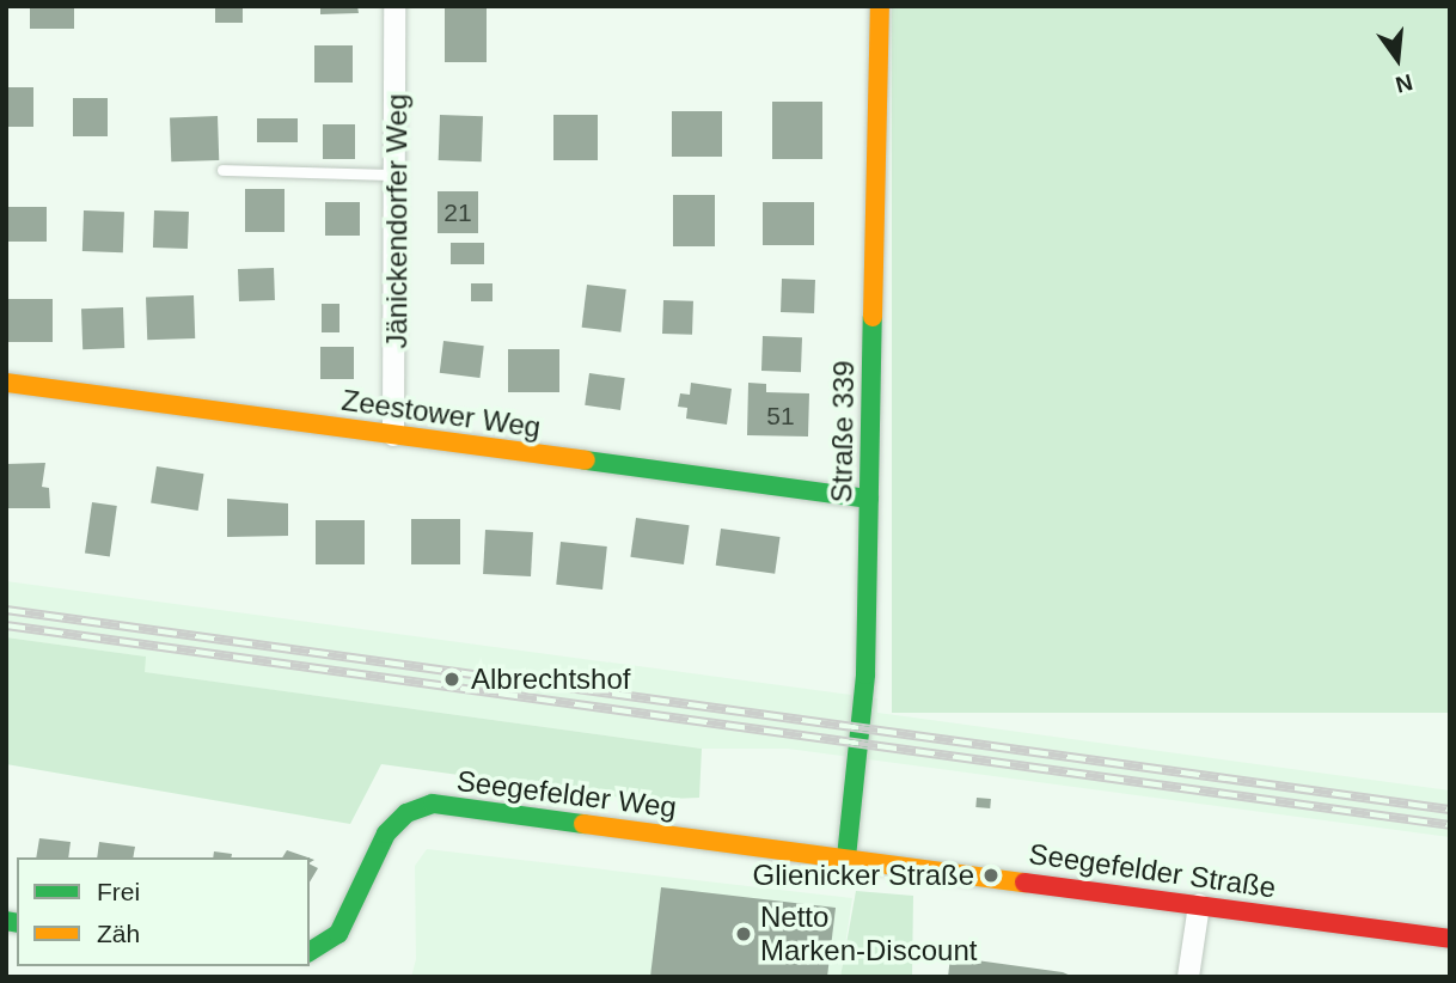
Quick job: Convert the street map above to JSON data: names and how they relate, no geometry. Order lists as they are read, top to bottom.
{
  "streets": {
    "street": [
      "Jänickendorfer Weg",
      "Zeestower Weg",
      "Straße 339",
      "Seegefelder Weg",
      "Seegefelder Straße"
    ]
  },
  "crossings": [
    ["Jänickendorfer Weg", "Zeestower Weg"],
    ["Zeestower Weg", "Straße 339"],
    ["Straße 339", "Seegefelder Weg"],
    ["Straße 339", "Seegefelder Straße"],
    ["Seegefelder Weg", "Seegefelder Straße"]
  ],
  "places": ["Albrechtshof", "Glienicker Straße", "Netto Marken-Discount"],
  "house_numbers": ["21", "51"],
  "legend": ["Frei", "Zäh"],
  "north": "bottom"
}
